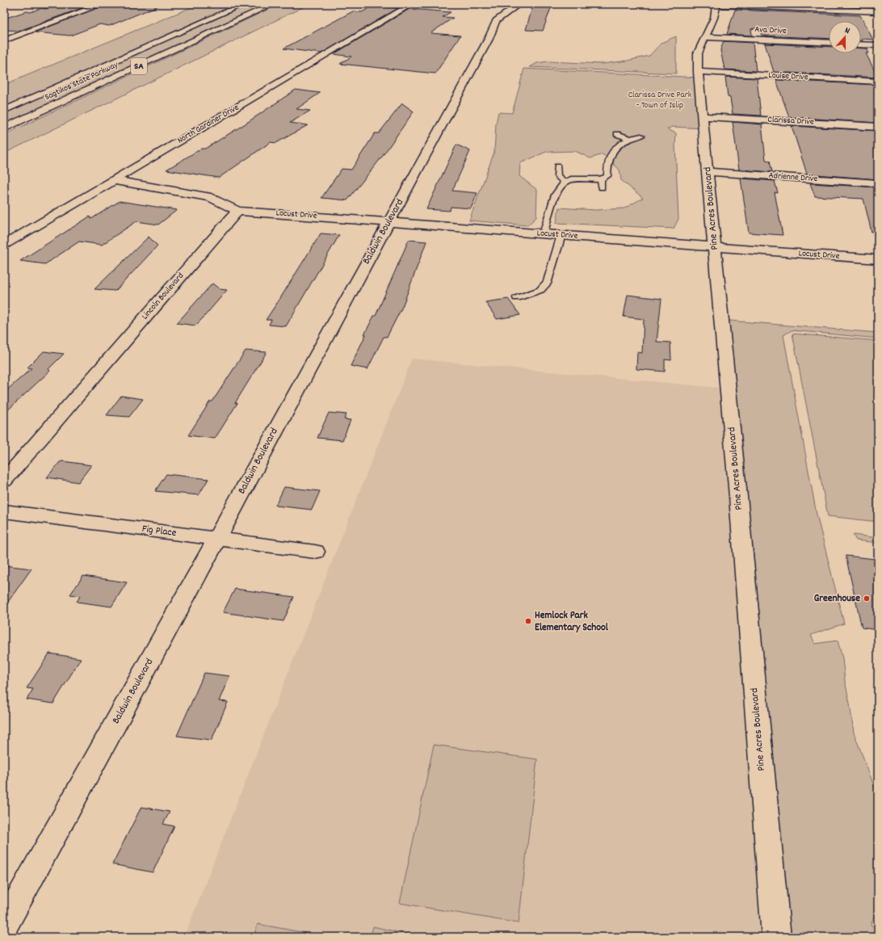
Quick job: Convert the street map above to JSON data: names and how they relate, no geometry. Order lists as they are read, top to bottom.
{
  "streets": {
    "main road": [
      "Ava Drive",
      "SA",
      "Louise Drive",
      "Sagtikos State Parkway",
      "Clarissa Drive",
      "North Gardiner Drive",
      "Adrienne Drive",
      "Pine Acres Boulevard",
      "Locust Drive",
      "Baldwin Boulevard",
      "Lincoln Boulevard",
      "Fig Place"
    ]
  },
  "crossings": [
    ["Ava Drive", "Pine Acres Boulevard"],
    ["Louise Drive", "Pine Acres Boulevard"],
    ["Clarissa Drive", "Pine Acres Boulevard"],
    ["Adrienne Drive", "Pine Acres Boulevard"],
    ["Pine Acres Boulevard", "Locust Drive"],
    ["Locust Drive", "Baldwin Boulevard"],
    ["Locust Drive", "Lincoln Boulevard"],
    ["Baldwin Boulevard", "Fig Place"]
  ],
  "parks": ["Clarissa Drive Park - Town of Islip"],
  "places": ["Greenhouse", "Hemlock Park Elementary School"],
  "north": "top"
}
